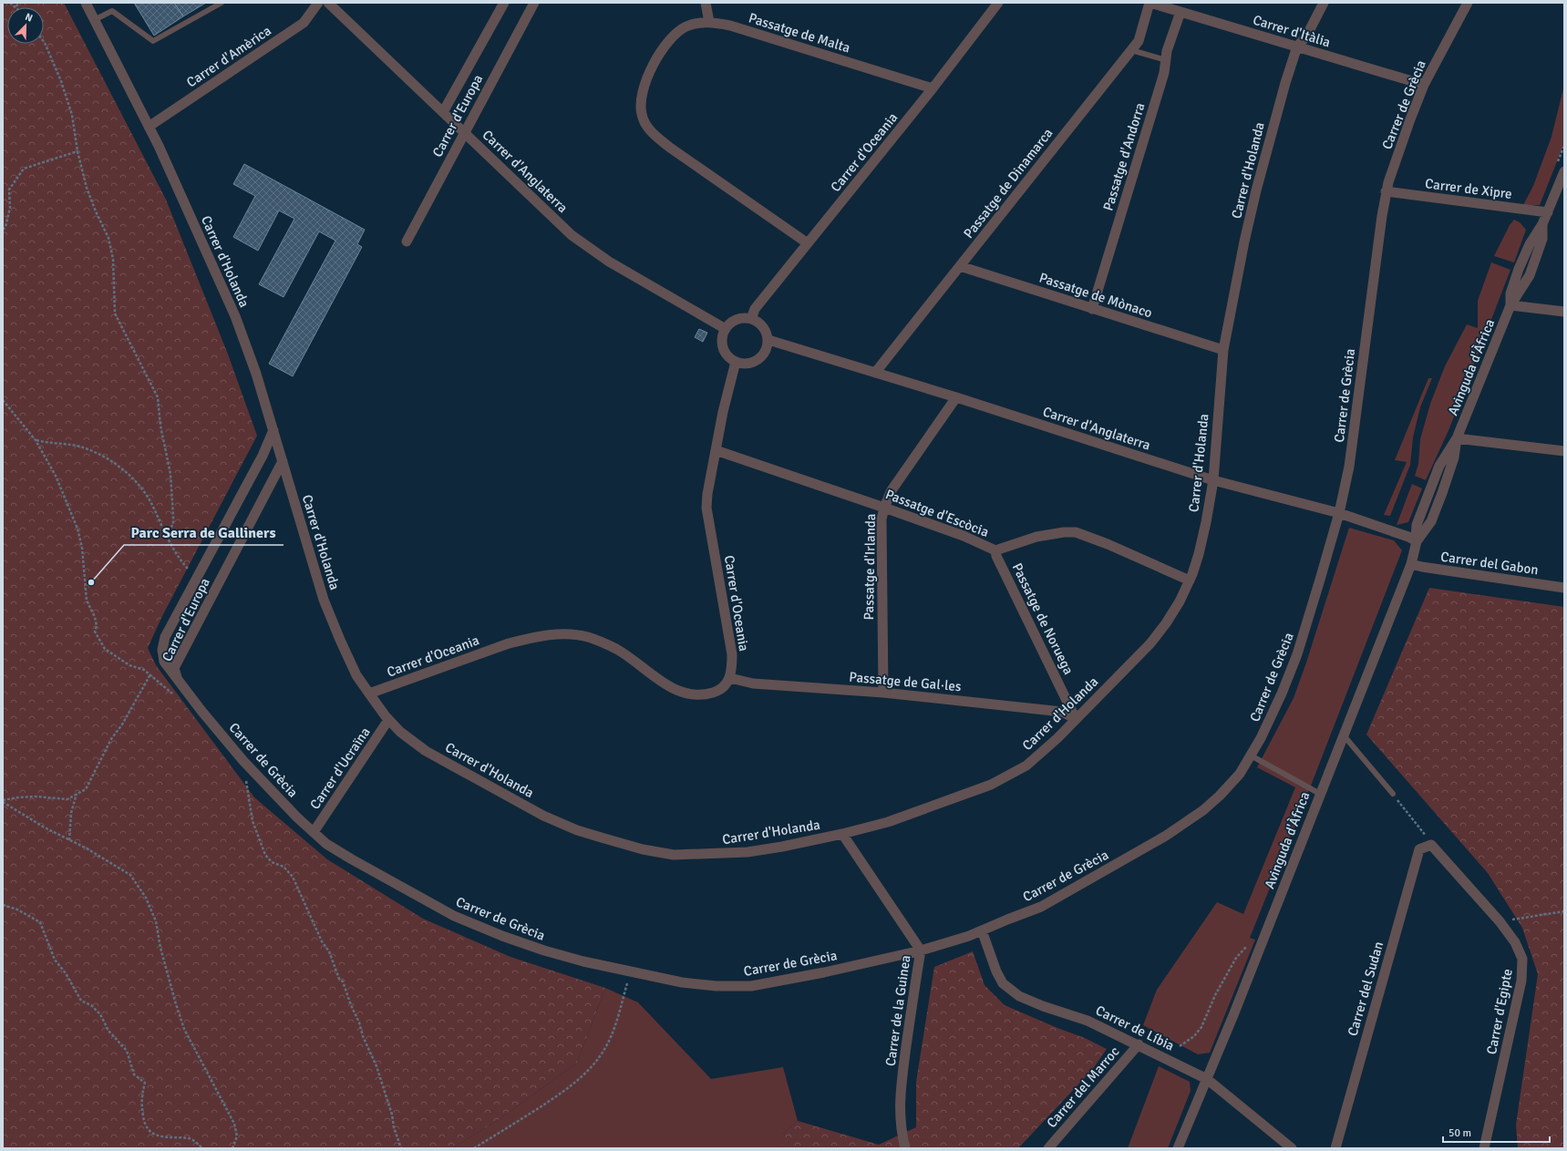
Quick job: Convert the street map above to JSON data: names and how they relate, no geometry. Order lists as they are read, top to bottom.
{
  "streets": {
    "street": [
      "Carrer d'Itàlia",
      "Passatge de Malta",
      "Carrer d'Amèrica",
      "Carrer de Grècia",
      "Carrer d'Europa",
      "Carrer d'Oceania",
      "Passatge d'Andorra",
      "Carrer d'Holanda",
      "Carrer d'Anglaterra",
      "Passatge de Dinamarca",
      "Carrer de Xipre",
      "Passatge de Mònaco",
      "Avinguda d'Àfrica",
      "Passatge d'Escòcia",
      "Carrer del Gabon",
      "Passatge d'Irlanda",
      "Passatge de Noruega",
      "Passatge de Gal·les",
      "Carrer d'Ucraïna",
      "Carrer del Sudan",
      "Carrer de la Guinea",
      "Carrer d'Egipte",
      "Carrer de Líbia",
      "Carrer del Marroc"
    ]
  },
  "crossings": [
    ["Carrer d'Itàlia", "Carrer de Grècia"],
    ["Carrer d'Itàlia", "Passatge d'Andorra"],
    ["Carrer d'Itàlia", "Carrer d'Holanda"],
    ["Carrer d'Itàlia", "Passatge de Dinamarca"],
    ["Passatge de Malta", "Carrer d'Oceania"],
    ["Carrer d'Amèrica", "Carrer d'Holanda"],
    ["Carrer de Grècia", "Carrer d'Europa"],
    ["Carrer de Grècia", "Carrer d'Anglaterra"],
    ["Carrer de Grècia", "Carrer de Xipre"],
    ["Carrer de Grècia", "Carrer d'Ucraïna"],
    ["Carrer de Grècia", "Carrer de la Guinea"],
    ["Carrer de Grècia", "Carrer de Líbia"],
    ["Carrer d'Europa", "Carrer d'Holanda"],
    ["Carrer d'Europa", "Carrer d'Anglaterra"],
    ["Carrer d'Oceania", "Carrer d'Holanda"],
    ["Carrer d'Oceania", "Carrer d'Anglaterra"],
    ["Carrer d'Oceania", "Passatge d'Escòcia"],
    ["Carrer d'Oceania", "Passatge de Gal·les"],
    ["Passatge d'Andorra", "Passatge de Mònaco"],
    ["Carrer d'Holanda", "Carrer d'Anglaterra"],
    ["Carrer d'Holanda", "Passatge de Mònaco"],
    ["Carrer d'Holanda", "Passatge d'Escòcia"],
    ["Carrer d'Holanda", "Passatge de Noruega"],
    ["Carrer d'Holanda", "Passatge de Gal·les"],
    ["Carrer d'Holanda", "Carrer d'Ucraïna"],
    ["Carrer d'Holanda", "Carrer de la Guinea"],
    ["Carrer d'Anglaterra", "Passatge de Dinamarca"],
    ["Carrer d'Anglaterra", "Avinguda d'Àfrica"],
    ["Carrer d'Anglaterra", "Passatge d'Irlanda"],
    ["Passatge de Dinamarca", "Passatge de Mònaco"],
    ["Carrer de Xipre", "Avinguda d'Àfrica"],
    ["Avinguda d'Àfrica", "Carrer del Gabon"],
    ["Avinguda d'Àfrica", "Carrer de Líbia"],
    ["Passatge d'Escòcia", "Passatge d'Irlanda"],
    ["Passatge d'Escòcia", "Passatge de Noruega"],
    ["Passatge d'Irlanda", "Passatge de Gal·les"],
    ["Passatge de Noruega", "Passatge de Gal·les"],
    ["Carrer del Sudan", "Carrer d'Egipte"],
    ["Carrer de Líbia", "Carrer del Marroc"]
  ],
  "places": ["Parc Serra de Galliners"],
  "scale_bar": "50 m",
  "north": "top right"
}
